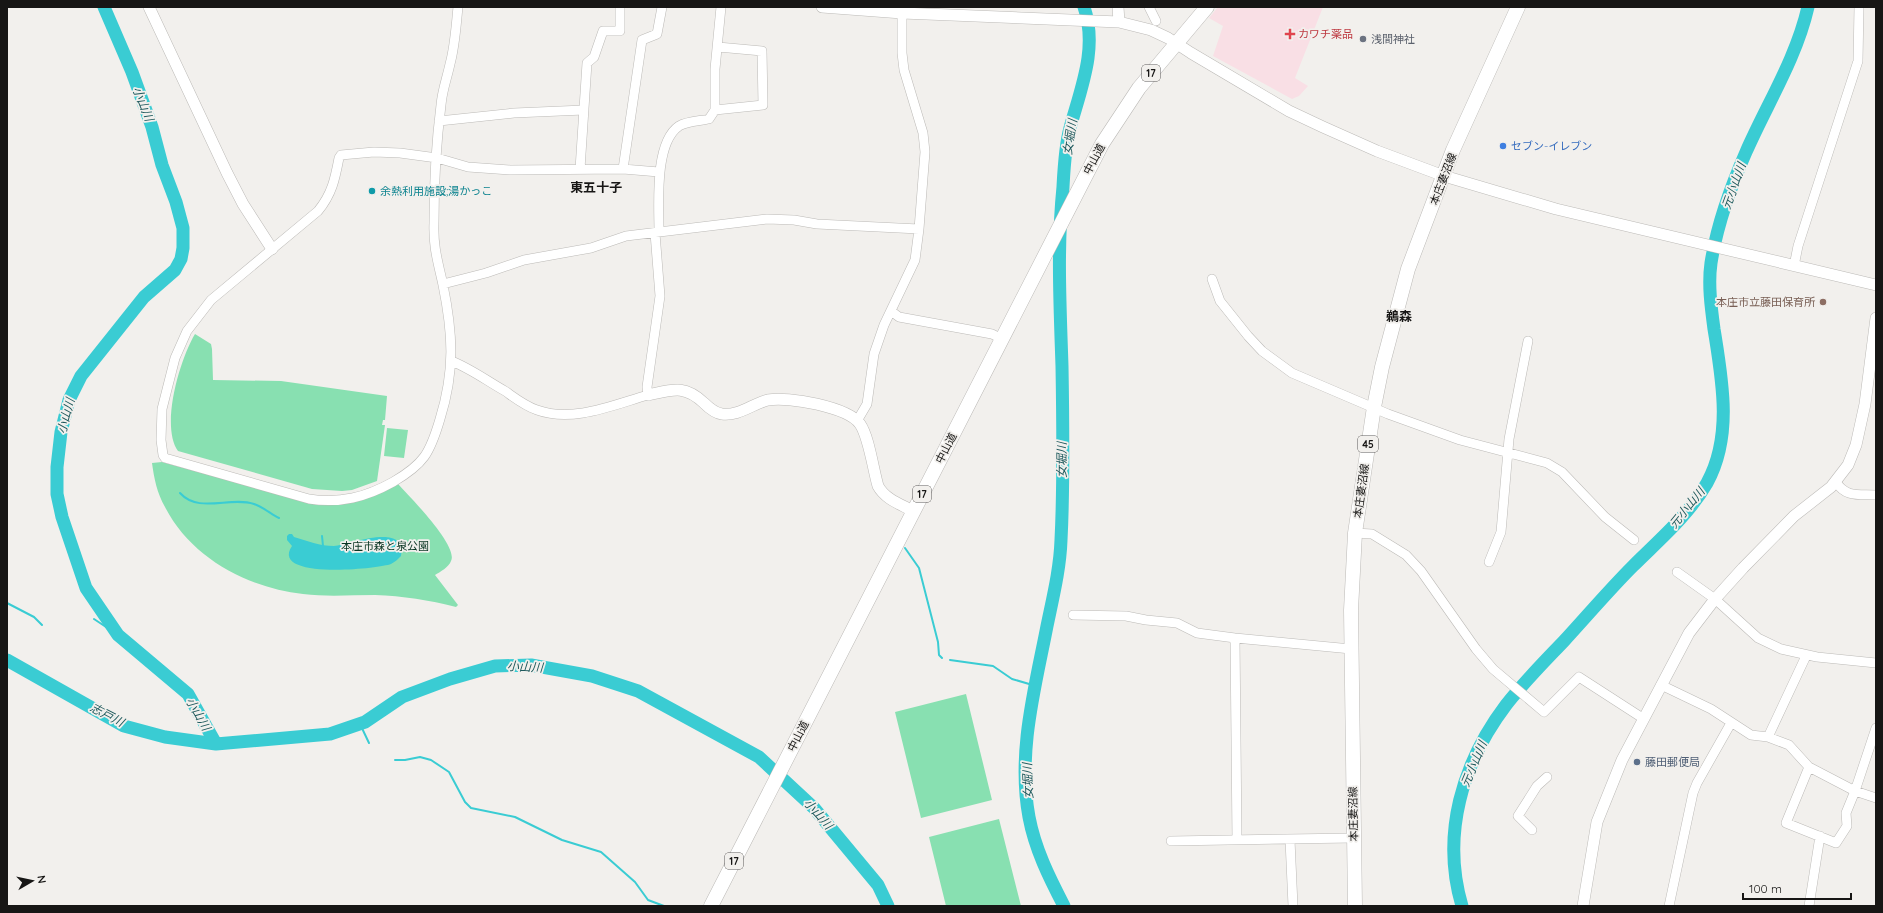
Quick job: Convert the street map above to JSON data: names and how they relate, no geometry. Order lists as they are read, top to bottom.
{
  "streets": {
    "main road": [
      "17",
      "中山道",
      "本庄妻沼線",
      "45"
    ]
  },
  "districts": ["東五十子", "鵜森"],
  "water": [
    "小山川",
    "女堀川",
    "元小山川",
    "志戸川"
  ],
  "parks": ["本庄市森と泉公園"],
  "places": {
    "health": ["カワチ薬品"],
    "other": [
      "浅間神社",
      "セブン-イレブン",
      "余熱利用施設;湯かっこ",
      "本庄市立藤田保育所",
      "藤田郵便局"
    ]
  },
  "scale_bar": "100 m",
  "north": "right"
}
